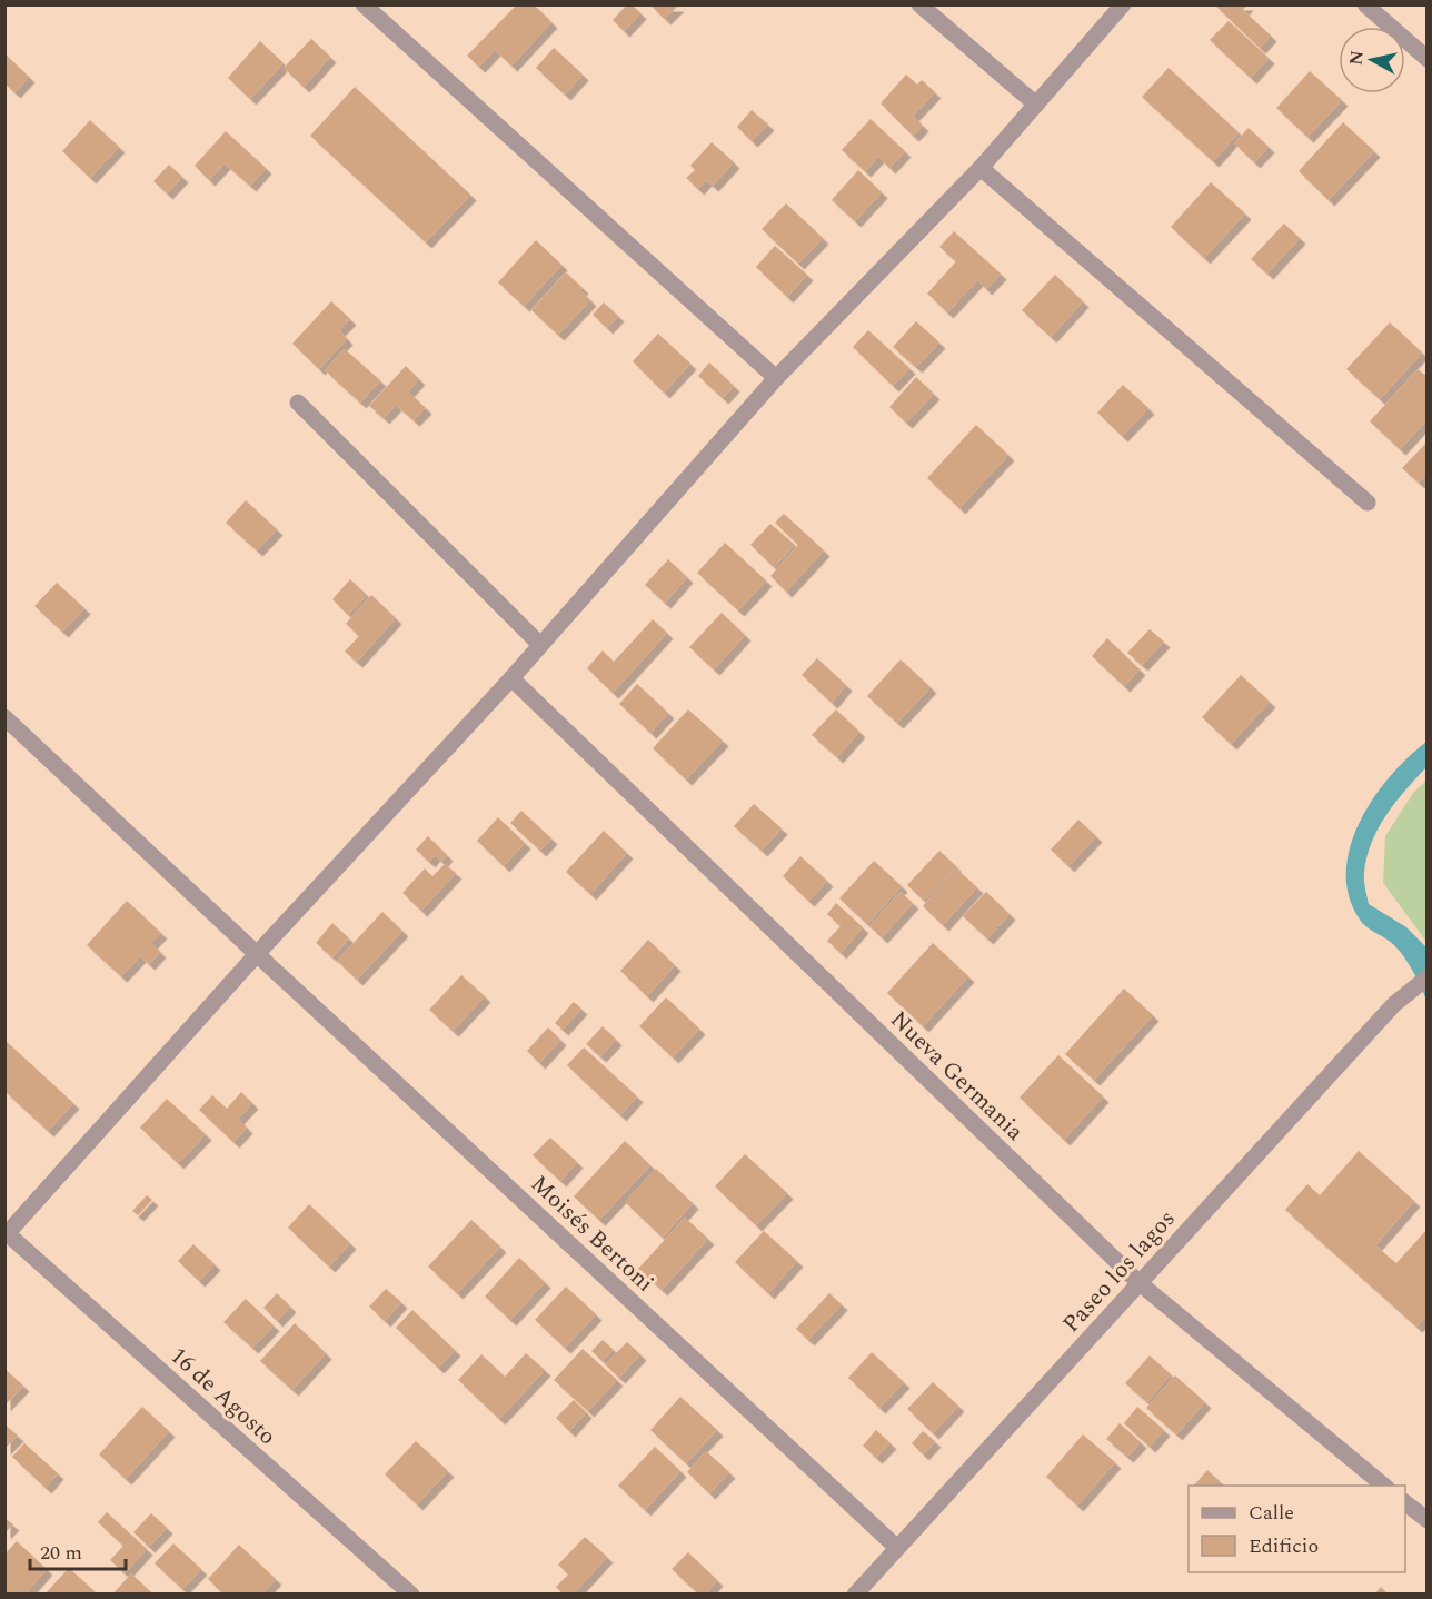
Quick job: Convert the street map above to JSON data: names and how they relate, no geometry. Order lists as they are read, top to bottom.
{
  "streets": {
    "street": [
      "Nueva Germania",
      "Moisés Bertoni",
      "Paseo los lagos",
      "16 de Agosto"
    ]
  },
  "crossings": [
    ["Nueva Germania", "Paseo los lagos"],
    ["Moisés Bertoni", "Paseo los lagos"]
  ],
  "legend": ["Calle", "Edificio"],
  "scale_bar": "20 m",
  "north": "left"
}
